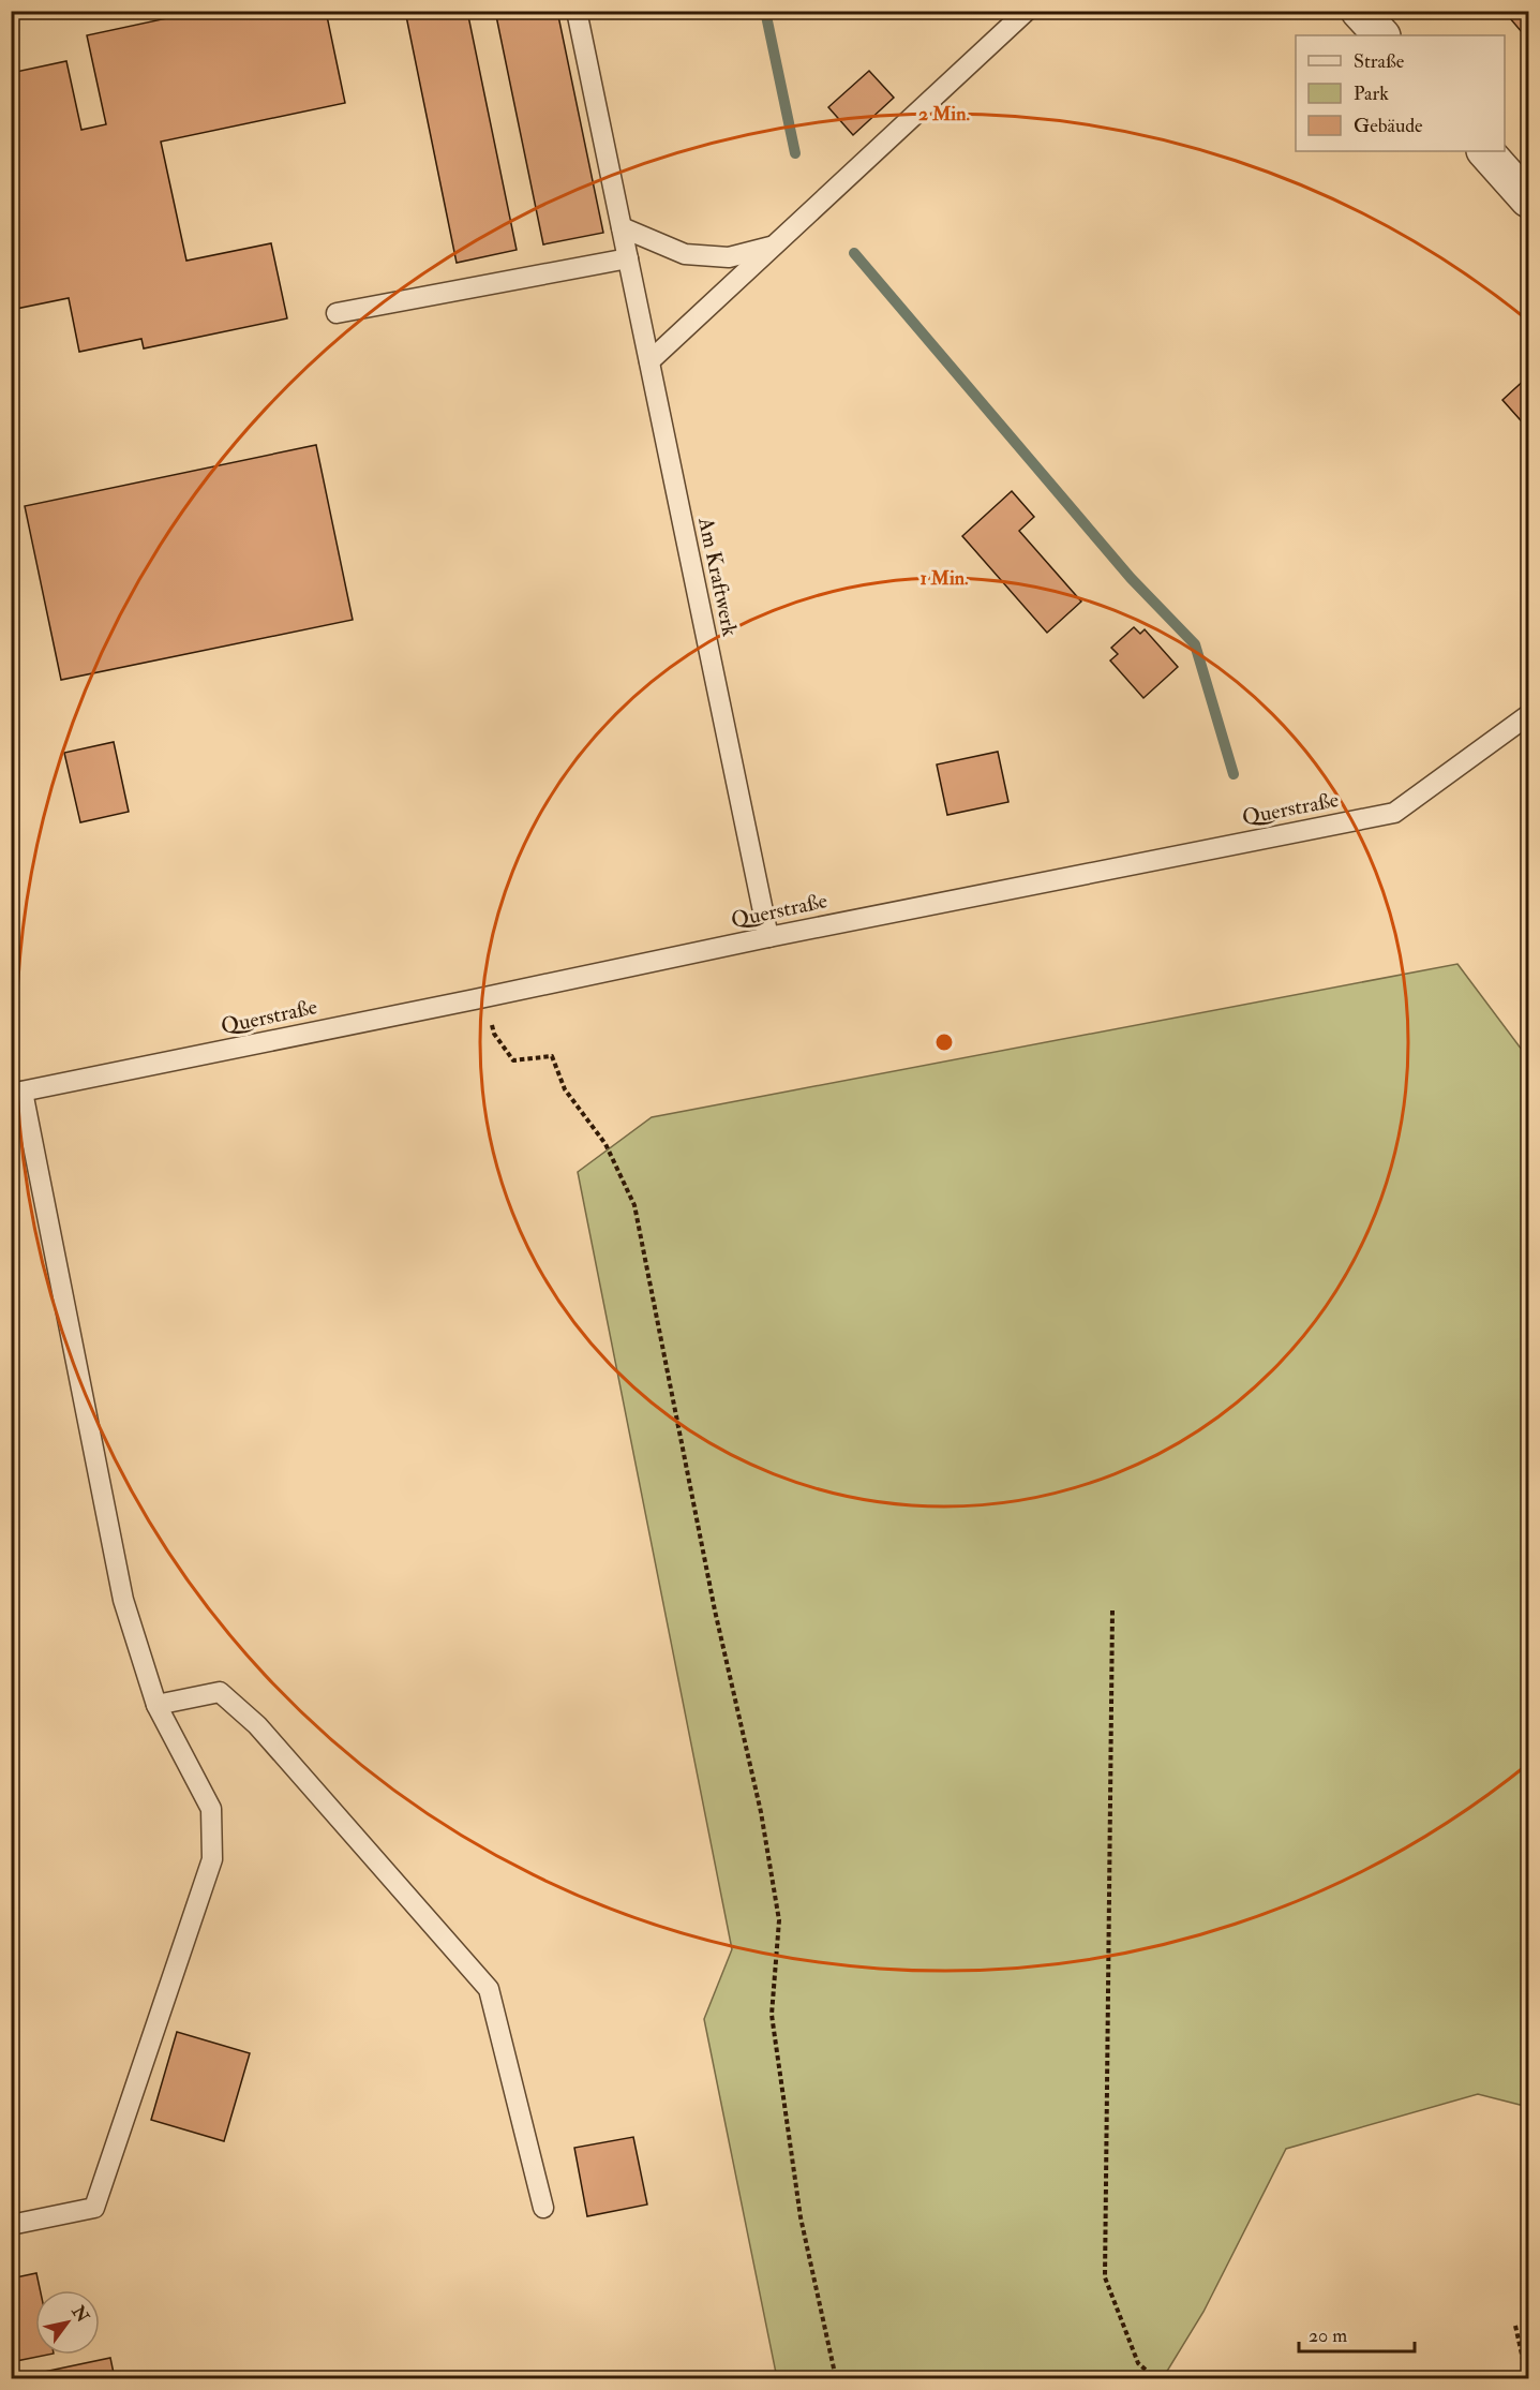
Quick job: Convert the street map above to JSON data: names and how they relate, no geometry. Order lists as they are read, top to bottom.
{
  "streets": {
    "lane": ["Am Kraftwerk", "Querstraße"]
  },
  "crossings": [
    ["Am Kraftwerk", "Querstraße"]
  ],
  "legend": ["Straße", "Park", "Gebäude"],
  "scale_bar": "20 m",
  "north": "top right",
  "rings": ["2 Min.", "1 Min."]
}
